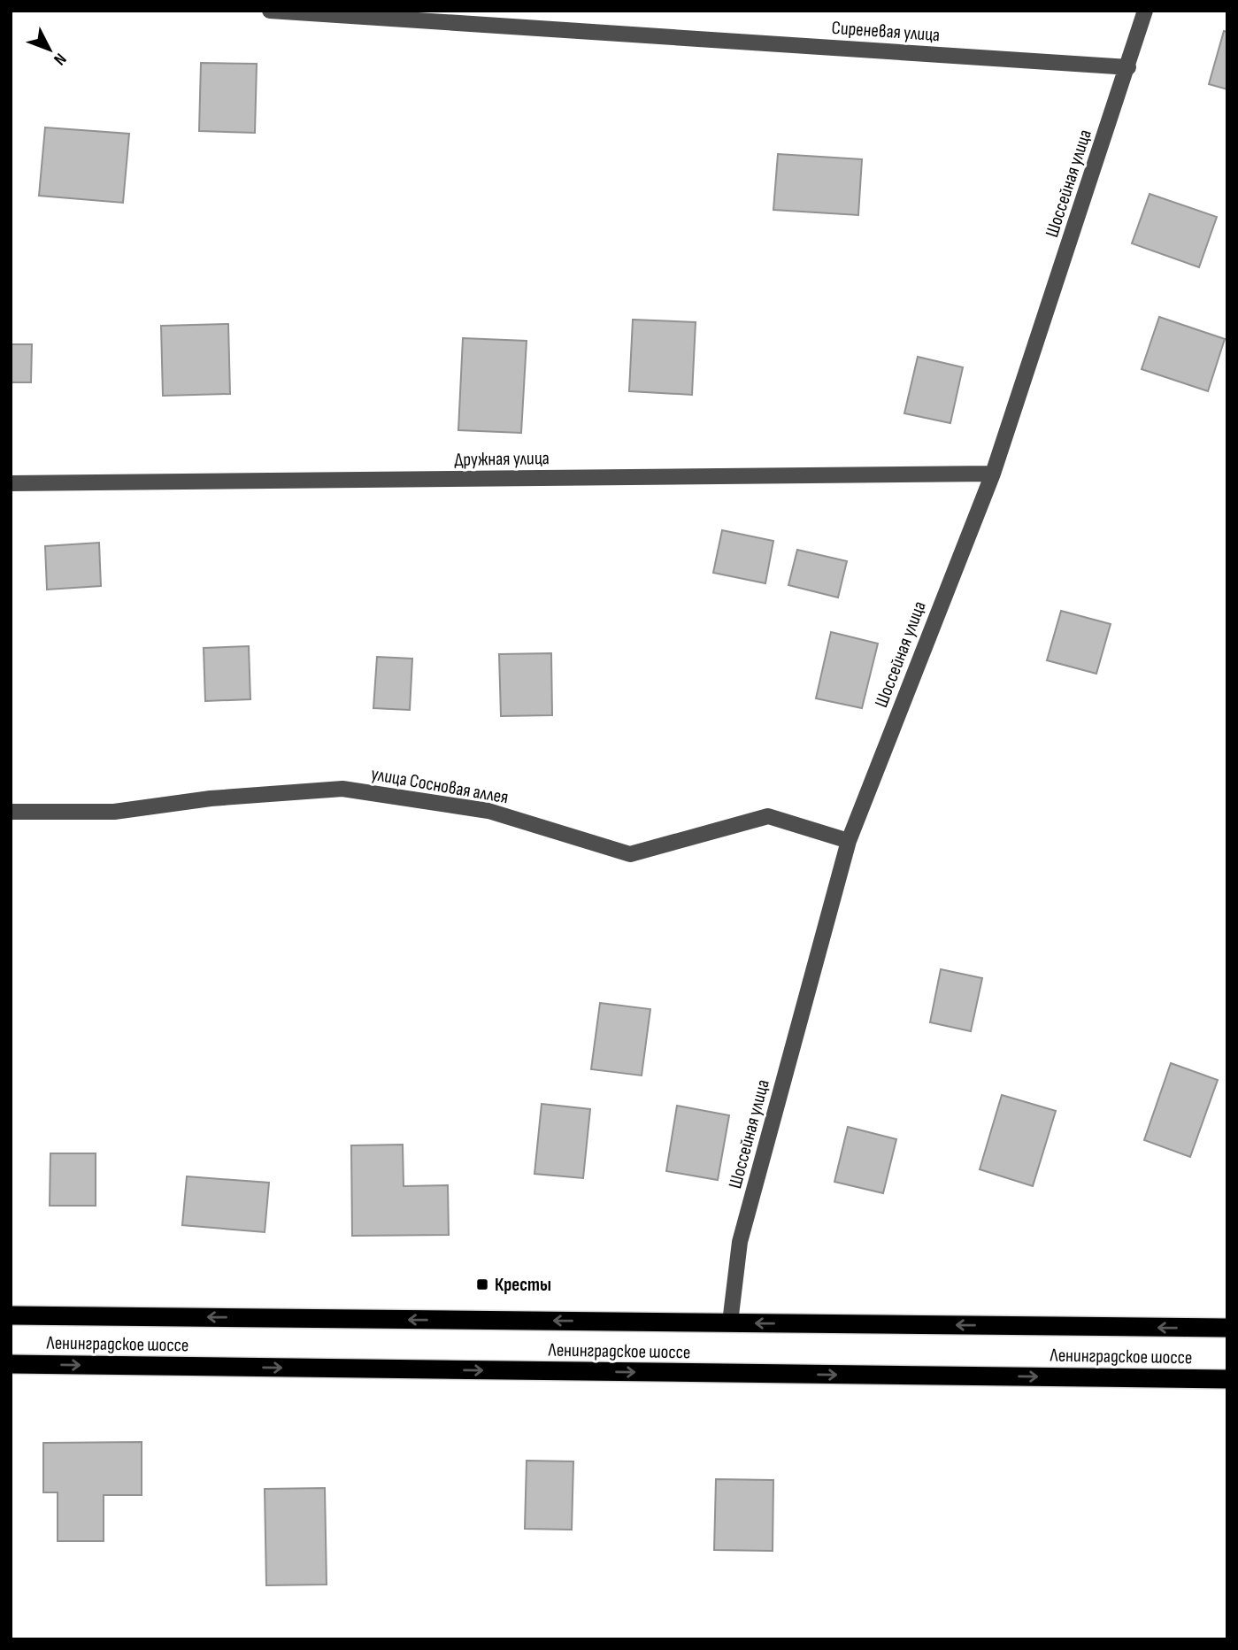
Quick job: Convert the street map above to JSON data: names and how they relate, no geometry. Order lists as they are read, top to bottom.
{
  "streets": {
    "highway": ["Ленинградское шоссе"],
    "street": [
      "Сиреневая улица",
      "Шоссейная улица",
      "Дружная улица",
      "улица Сосновая аллея"
    ]
  },
  "crossings": [
    ["Сиреневая улица", "Шоссейная улица"],
    ["Шоссейная улица", "Дружная улица"],
    ["Шоссейная улица", "улица Сосновая аллея"],
    ["Шоссейная улица", "Ленинградское шоссе"]
  ],
  "places": {
    "transit": ["Кресты"]
  },
  "north": "bottom right"
}
